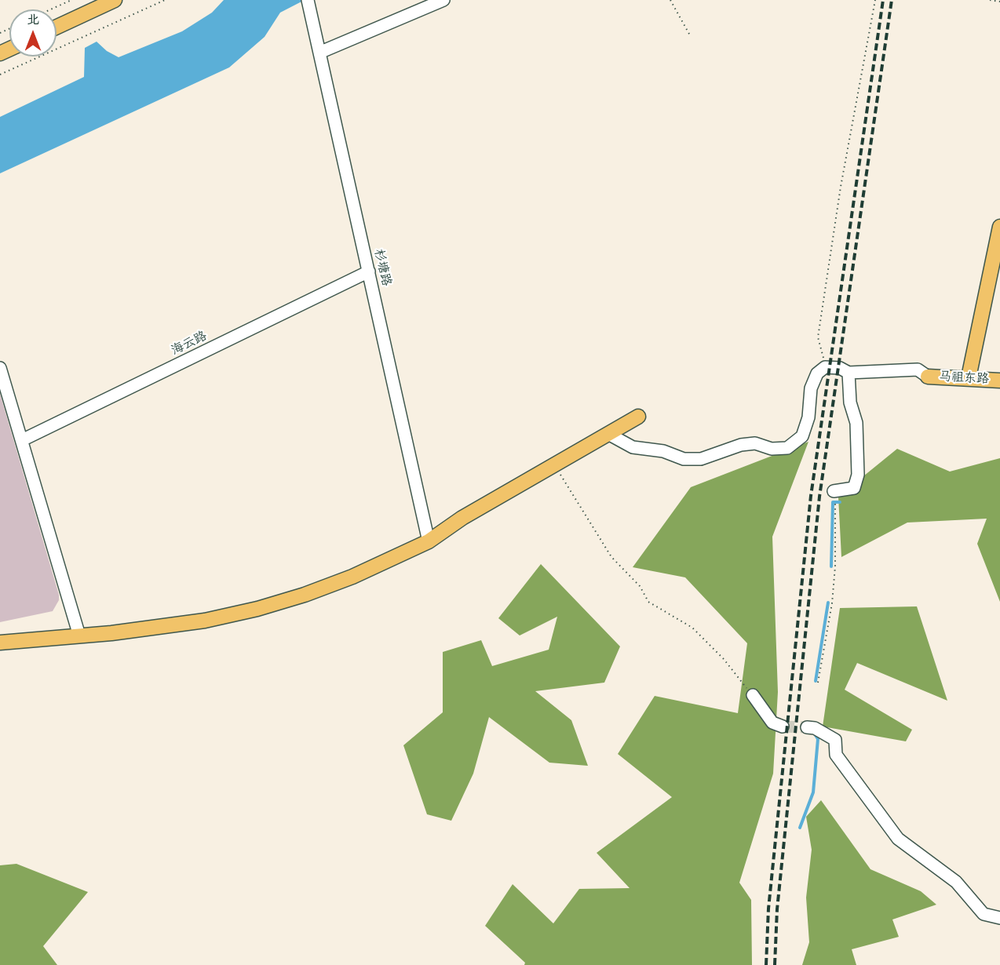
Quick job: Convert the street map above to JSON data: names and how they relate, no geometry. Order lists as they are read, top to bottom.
{
  "streets": {
    "main road": ["马祖东路"],
    "street": ["杉塘路", "海云路"]
  },
  "crossings": [
    ["杉塘路", "海云路"]
  ],
  "north": "top"
}
